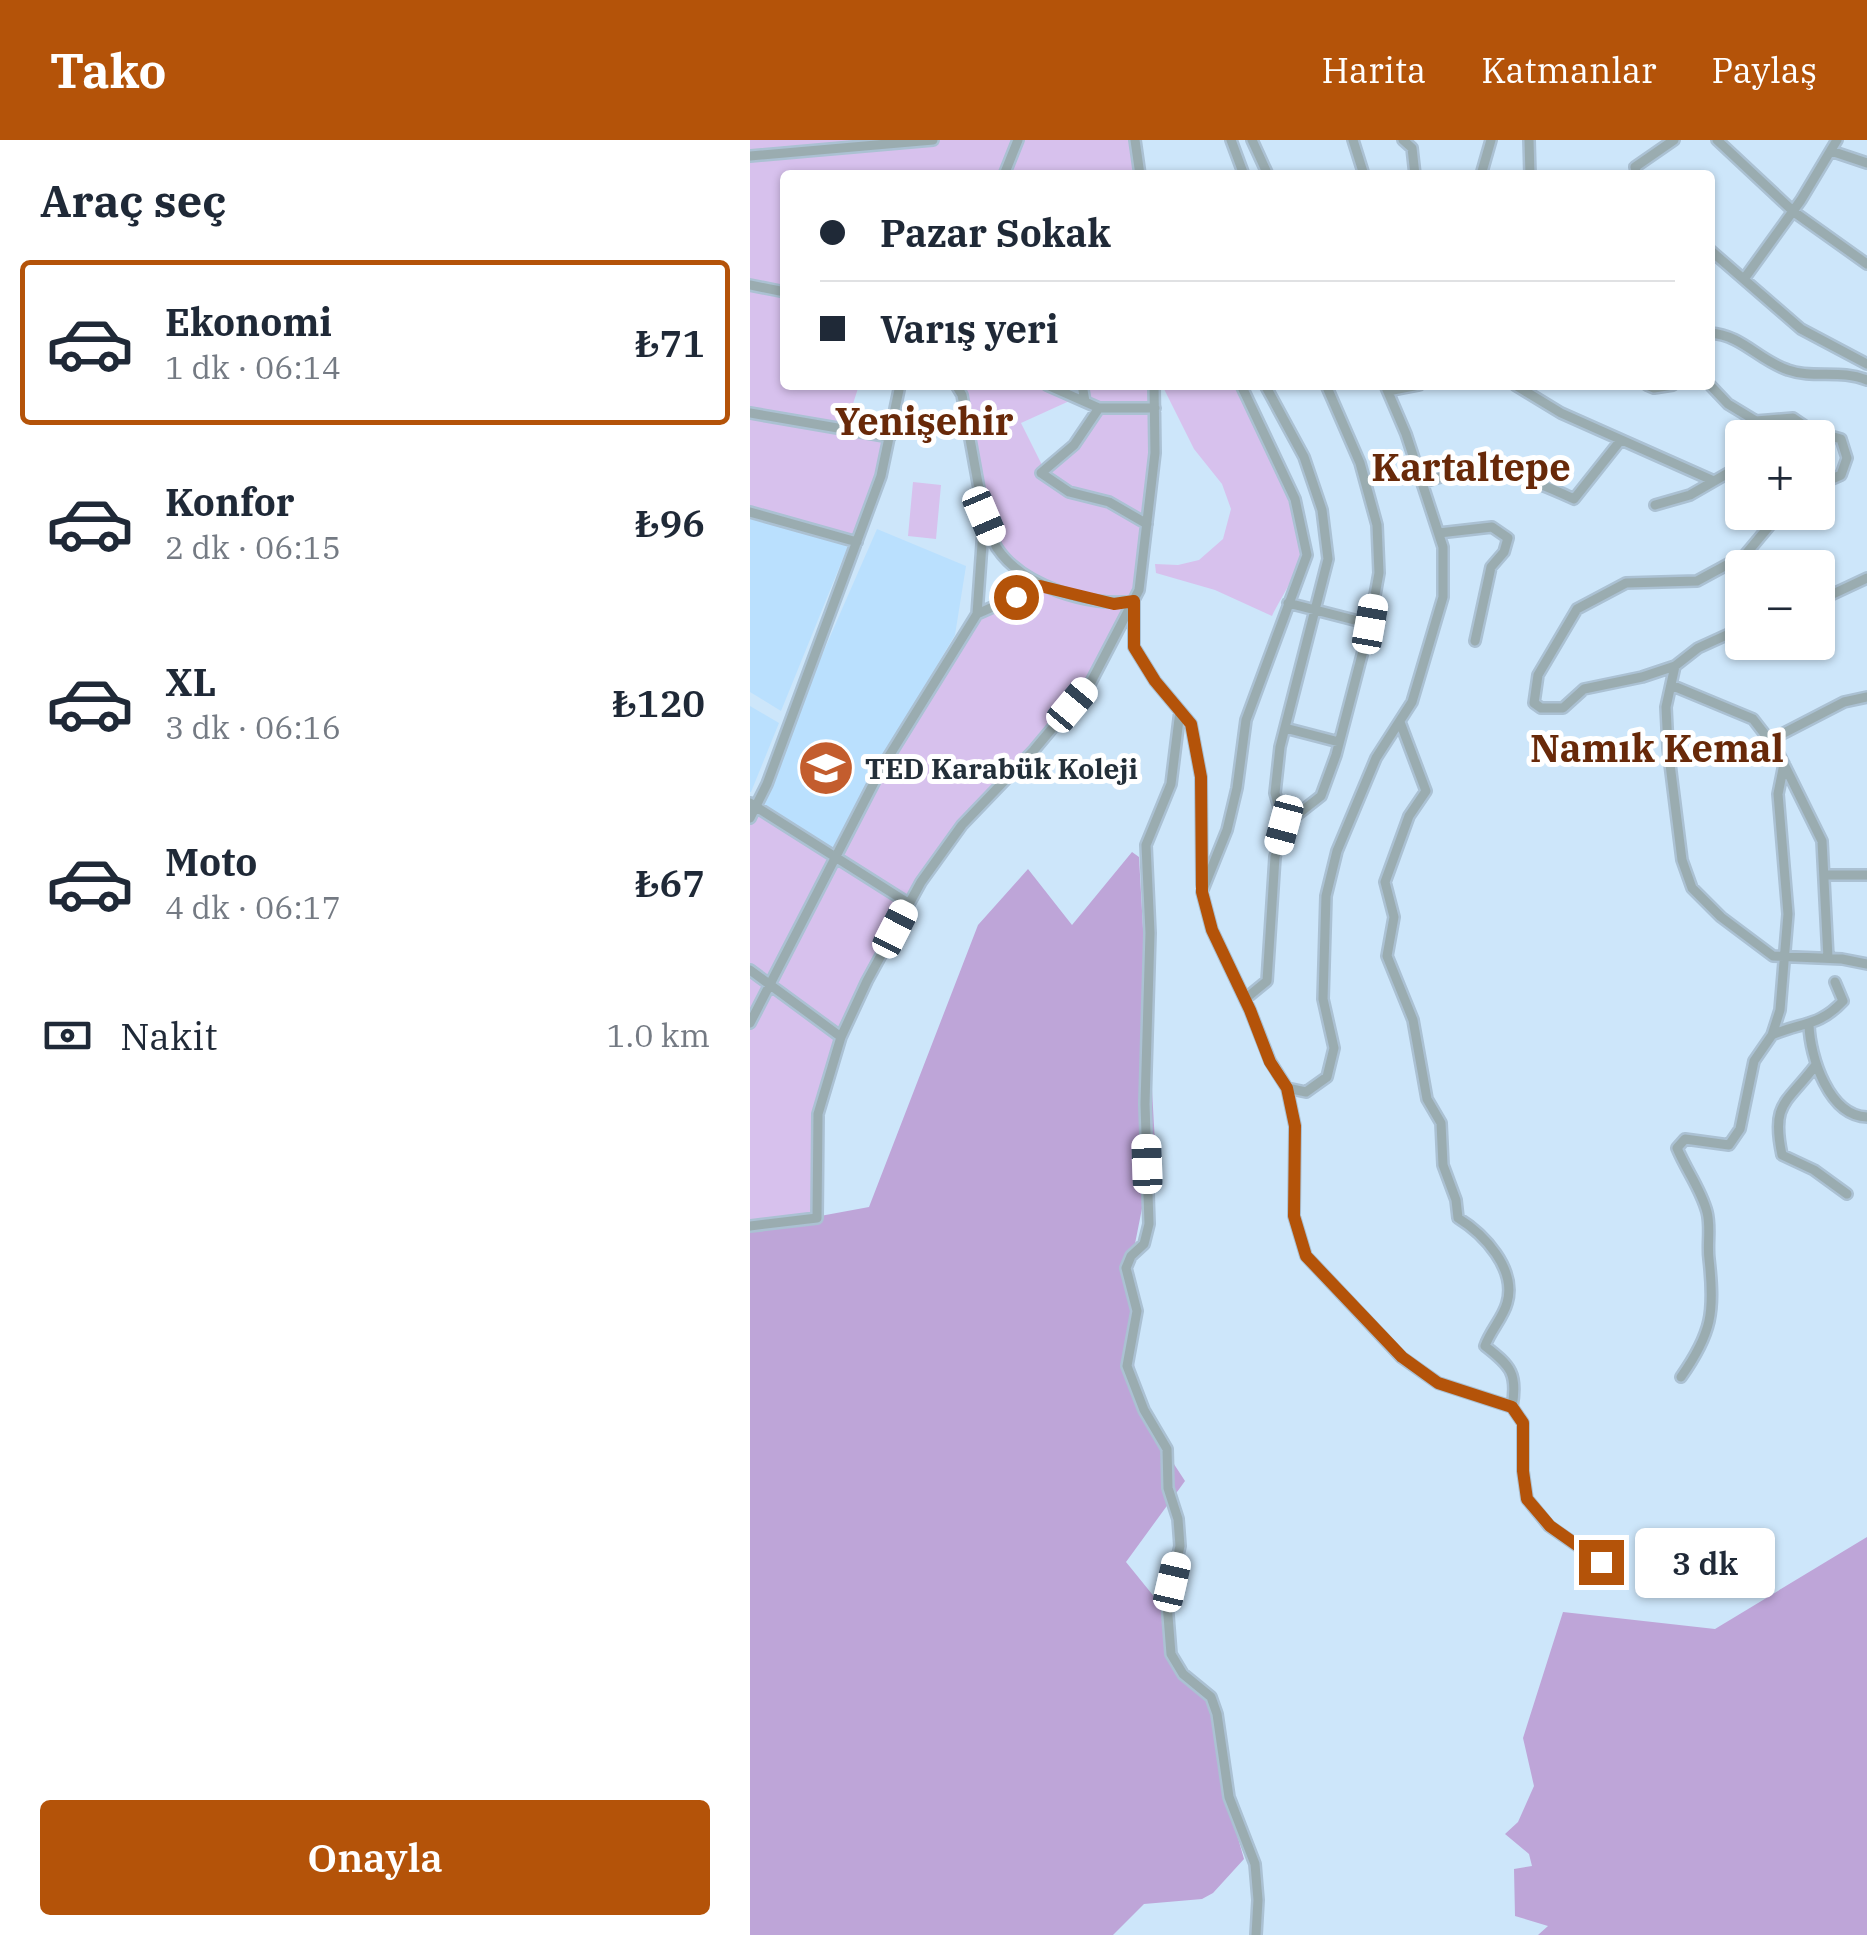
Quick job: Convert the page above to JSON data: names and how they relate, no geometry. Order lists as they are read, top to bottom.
{
  "districts": ["Yenişehir", "Kartaltepe", "Namık Kemal"],
  "places": {
    "school or university": ["TED Karabük Koleji"]
  },
  "page": {
    "header": "Tako",
    "nav": ["Harita", "Katmanlar", "Paylaş"],
    "heading": "Araç seç",
    "banner": ["Pazar Sokak", "Varış yeri"],
    "list": [
      {
        "name": "Ekonomi",
        "note": "1 dk · 06:14",
        "value": "₺71"
      },
      {
        "name": "Konfor",
        "note": "2 dk · 06:15",
        "value": "₺96"
      },
      {
        "name": "XL",
        "note": "3 dk · 06:16",
        "value": "₺120"
      },
      {
        "name": "Moto",
        "note": "4 dk · 06:17",
        "value": "₺67"
      }
    ],
    "map_buttons": ["+", "−"],
    "pay": ["Nakit", "1.0 km"],
    "bubble": "3 dk",
    "buttons": "Onayla"
  }
}
